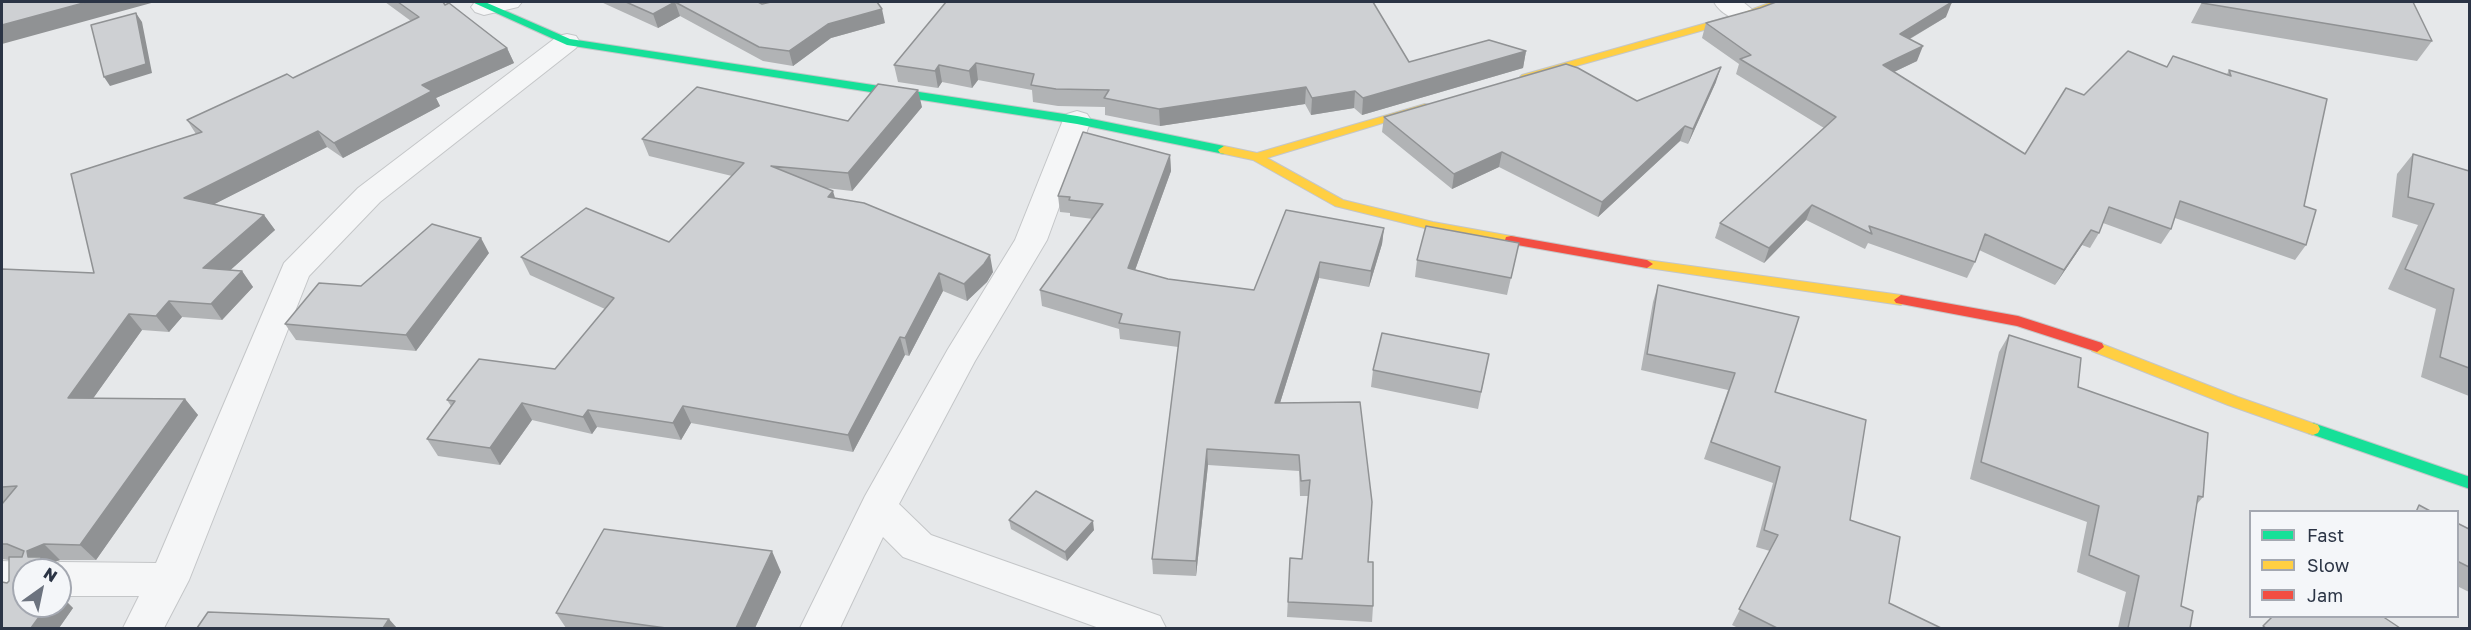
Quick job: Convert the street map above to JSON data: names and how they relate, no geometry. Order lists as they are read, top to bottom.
{
  "legend": ["Fast", "Slow", "Jam"],
  "north": "top right"
}
